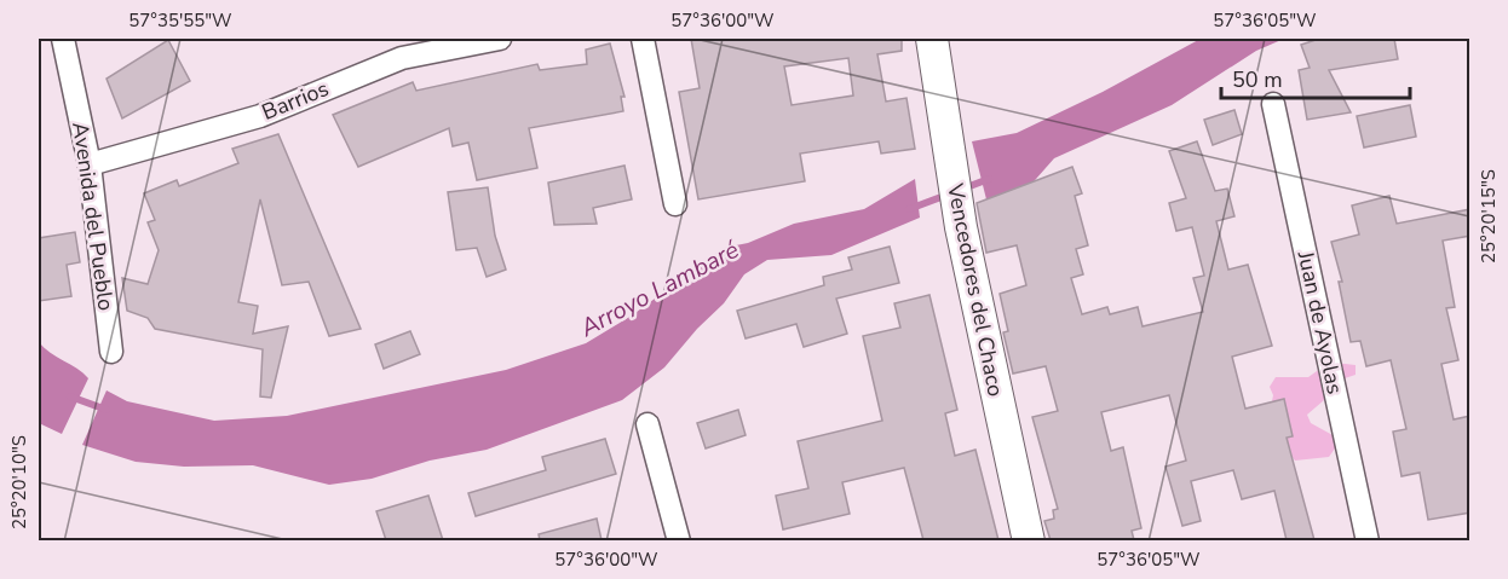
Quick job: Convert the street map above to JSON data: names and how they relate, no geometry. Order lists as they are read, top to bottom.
{
  "streets": {
    "street": [
      "Barrios",
      "Avenida del Pueblo",
      "Vencedores del Chaco",
      "Juan de Ayolas"
    ]
  },
  "crossings": [
    ["Barrios", "Avenida del Pueblo"]
  ],
  "water": ["Arroyo Lambaré"],
  "scale_bar": "50 m",
  "coordinates": [
    "57°35'55\"W",
    "57°36'00\"W",
    "57°36'05\"W",
    "25°20'15\"S",
    "25°20'10\"S"
  ]
}
